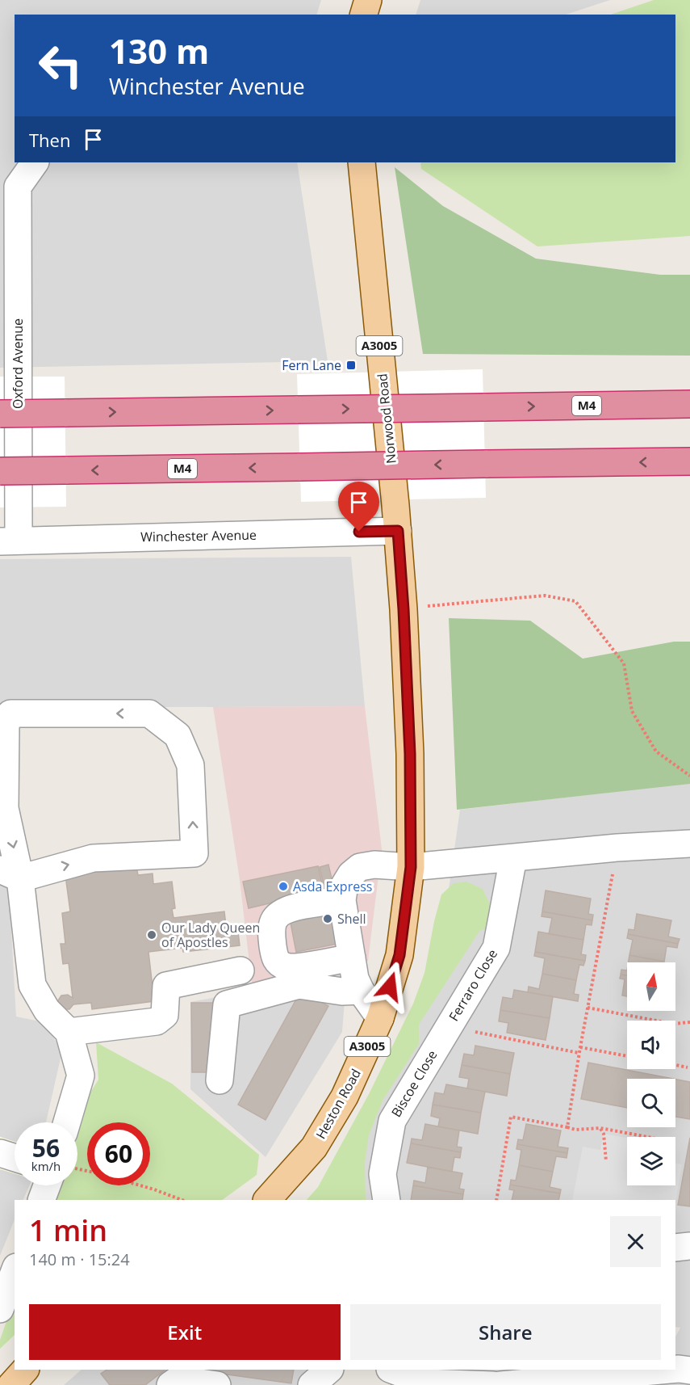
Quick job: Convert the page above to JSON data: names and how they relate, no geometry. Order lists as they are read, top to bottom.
{
  "streets": {
    "highway": ["M4"],
    "main road": ["A3005", "Norwood Road", "Heston Road"],
    "street": [
      "Oxford Avenue",
      "Winchester Avenue",
      "Ferraro Close",
      "Biscoe Close"
    ]
  },
  "crossings": [
    ["Oxford Avenue", "Winchester Avenue"],
    ["Norwood Road", "Winchester Avenue"],
    ["Norwood Road", "Heston Road"],
    ["Winchester Avenue", "Heston Road"],
    ["Ferraro Close", "Biscoe Close"]
  ],
  "places": {
    "transit": ["Fern Lane"],
    "other": ["Asda Express", "Shell", "Our Lady Queen of Apostles"]
  },
  "north": "top",
  "page": {
    "turn": ["130 m", "Winchester Avenue"],
    "then": "Then",
    "speed": "56 km/h",
    "limit": "60",
    "heading": ["1 min", "140 m · 15:24"],
    "buttons": ["Exit", "Share"]
  }
}
